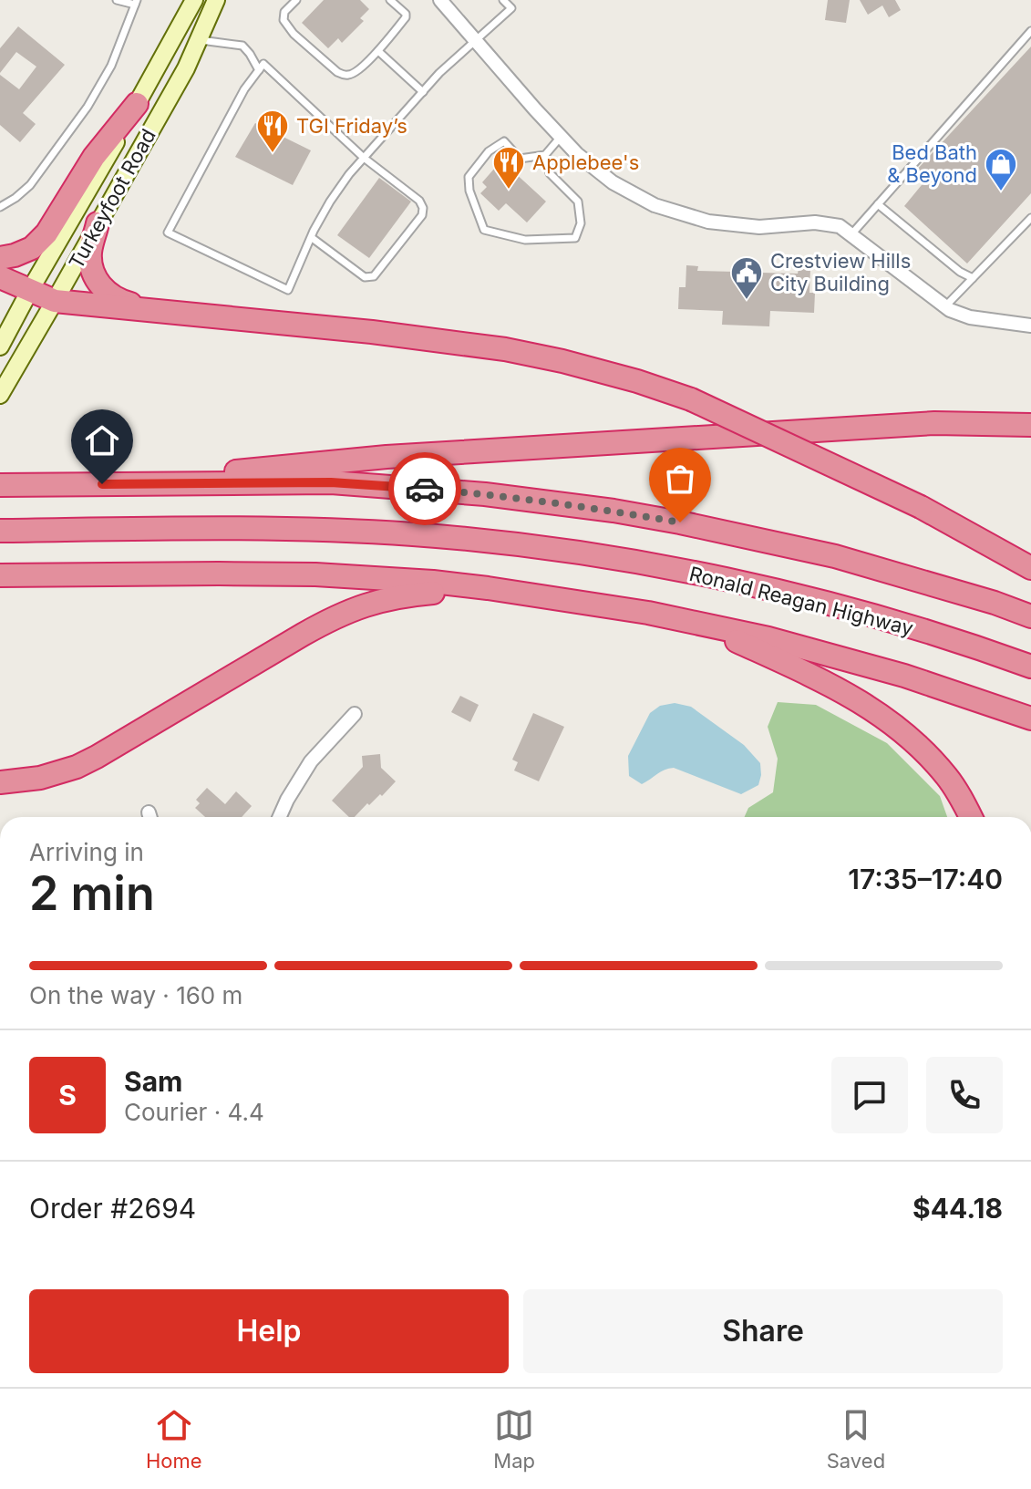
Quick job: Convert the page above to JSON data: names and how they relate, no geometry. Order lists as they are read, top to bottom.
{
  "streets": {
    "highway": ["Ronald Reagan Highway"],
    "main road": ["Turkeyfoot Road"]
  },
  "places": {
    "restaurant": ["TGI Friday’s", "Applebee's"],
    "shop": ["Bed Bath & Beyond"],
    "public building": ["Crestview Hills City Building"]
  },
  "page": {
    "heading": ["2 min", "Arriving in", "17:35–17:40"],
    "panel": [
      "Sam",
      "Courier · 4.4",
      "Order #2694",
      "$44.18"
    ],
    "bar": "On the way · 160 m",
    "round": "S",
    "buttons": ["Help", "Share"],
    "tabs": ["Home", "Map", "Saved"]
  }
}
